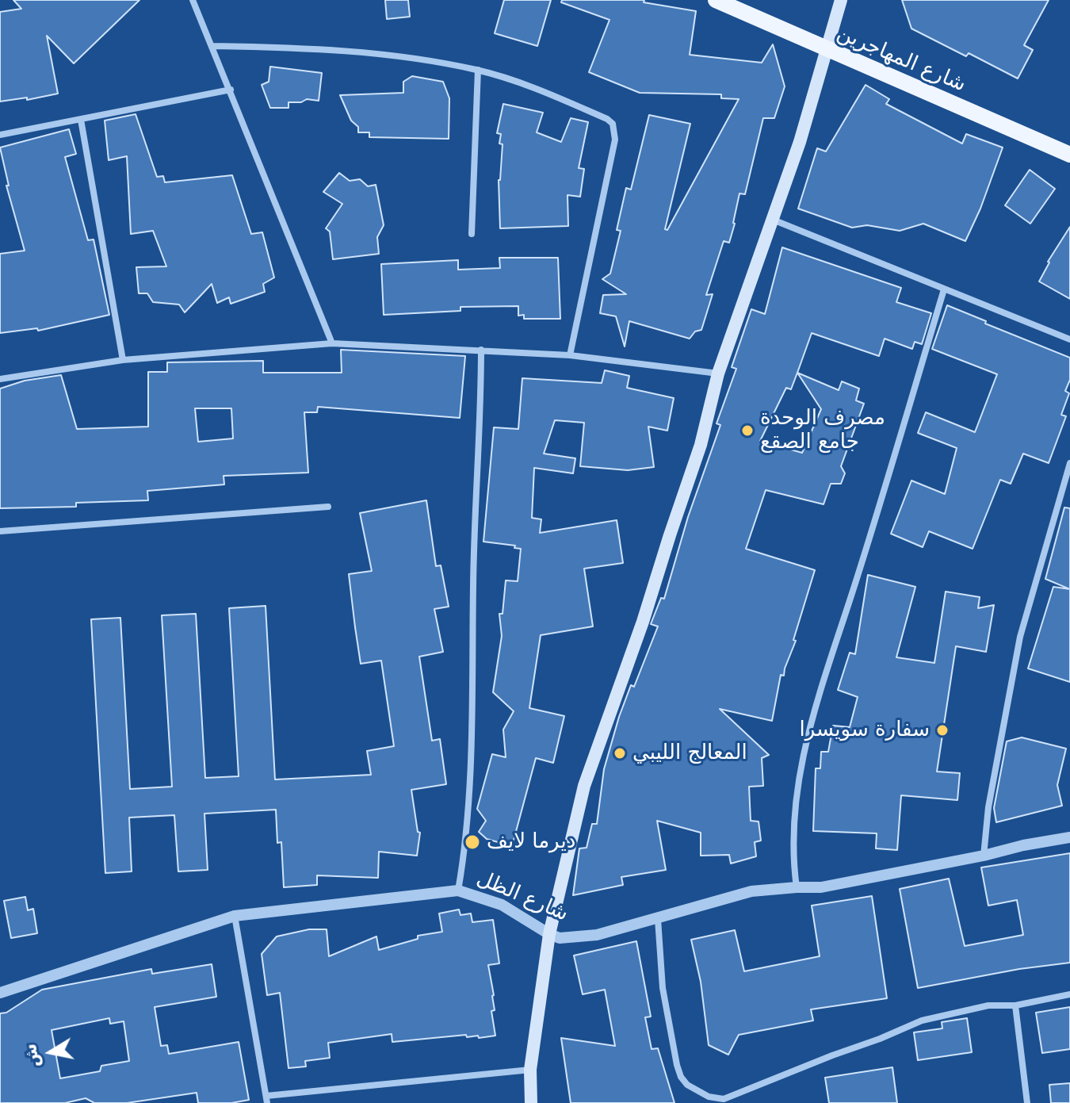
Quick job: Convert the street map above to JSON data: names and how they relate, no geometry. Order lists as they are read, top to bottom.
{
  "streets": {
    "main road": ["شارع المهاجرين"],
    "street": ["شارع الظل"]
  },
  "places": [
    "مصرف الوحدة جامع الصقع",
    "سفارة سويسرا",
    "المعالج الليبي",
    "ديرما لايف"
  ],
  "north": "left"
}
